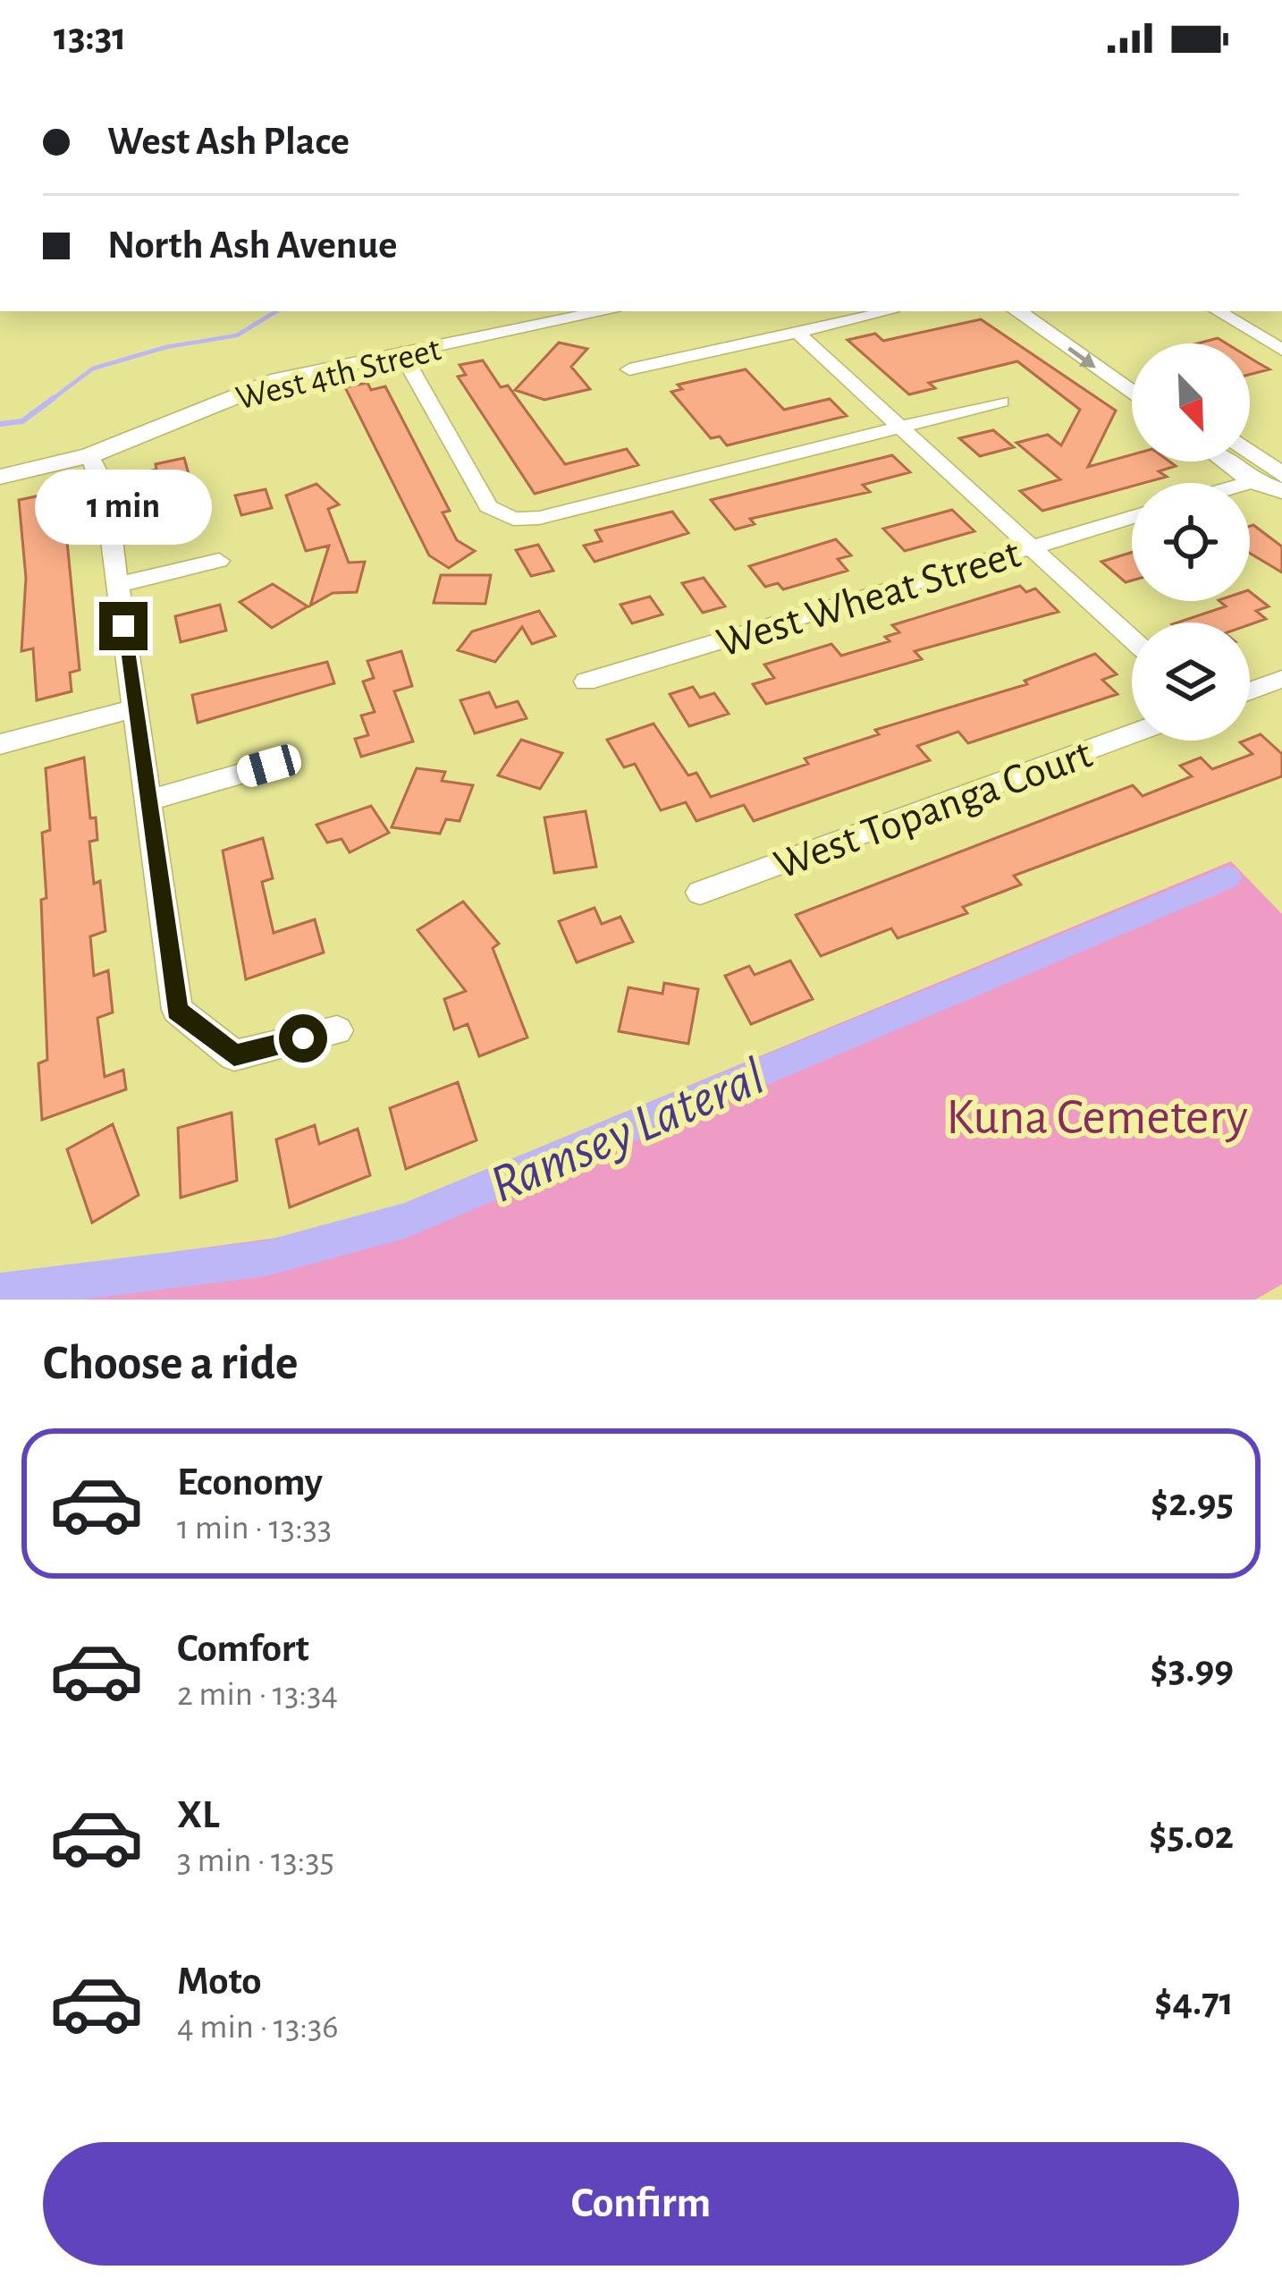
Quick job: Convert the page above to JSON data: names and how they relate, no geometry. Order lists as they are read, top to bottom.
{
  "streets": {
    "main road": ["West 4th Street"],
    "street": ["West Wheat Street", "West Topanga Court"]
  },
  "water": ["Ramsey Lateral"],
  "parks": ["Kuna Cemetery"],
  "north": "bottom right",
  "page": {
    "status": "13:31",
    "banner": ["West Ash Place", "North Ash Avenue"],
    "bubble": "1 min",
    "heading": "Choose a ride",
    "list": [
      {
        "name": "Economy",
        "note": "1 min · 13:33",
        "value": "$2.95"
      },
      {
        "name": "Comfort",
        "note": "2 min · 13:34",
        "value": "$3.99"
      },
      {
        "name": "XL",
        "note": "3 min · 13:35",
        "value": "$5.02"
      },
      {
        "name": "Moto",
        "note": "4 min · 13:36",
        "value": "$4.71"
      }
    ],
    "buttons": "Confirm"
  }
}
